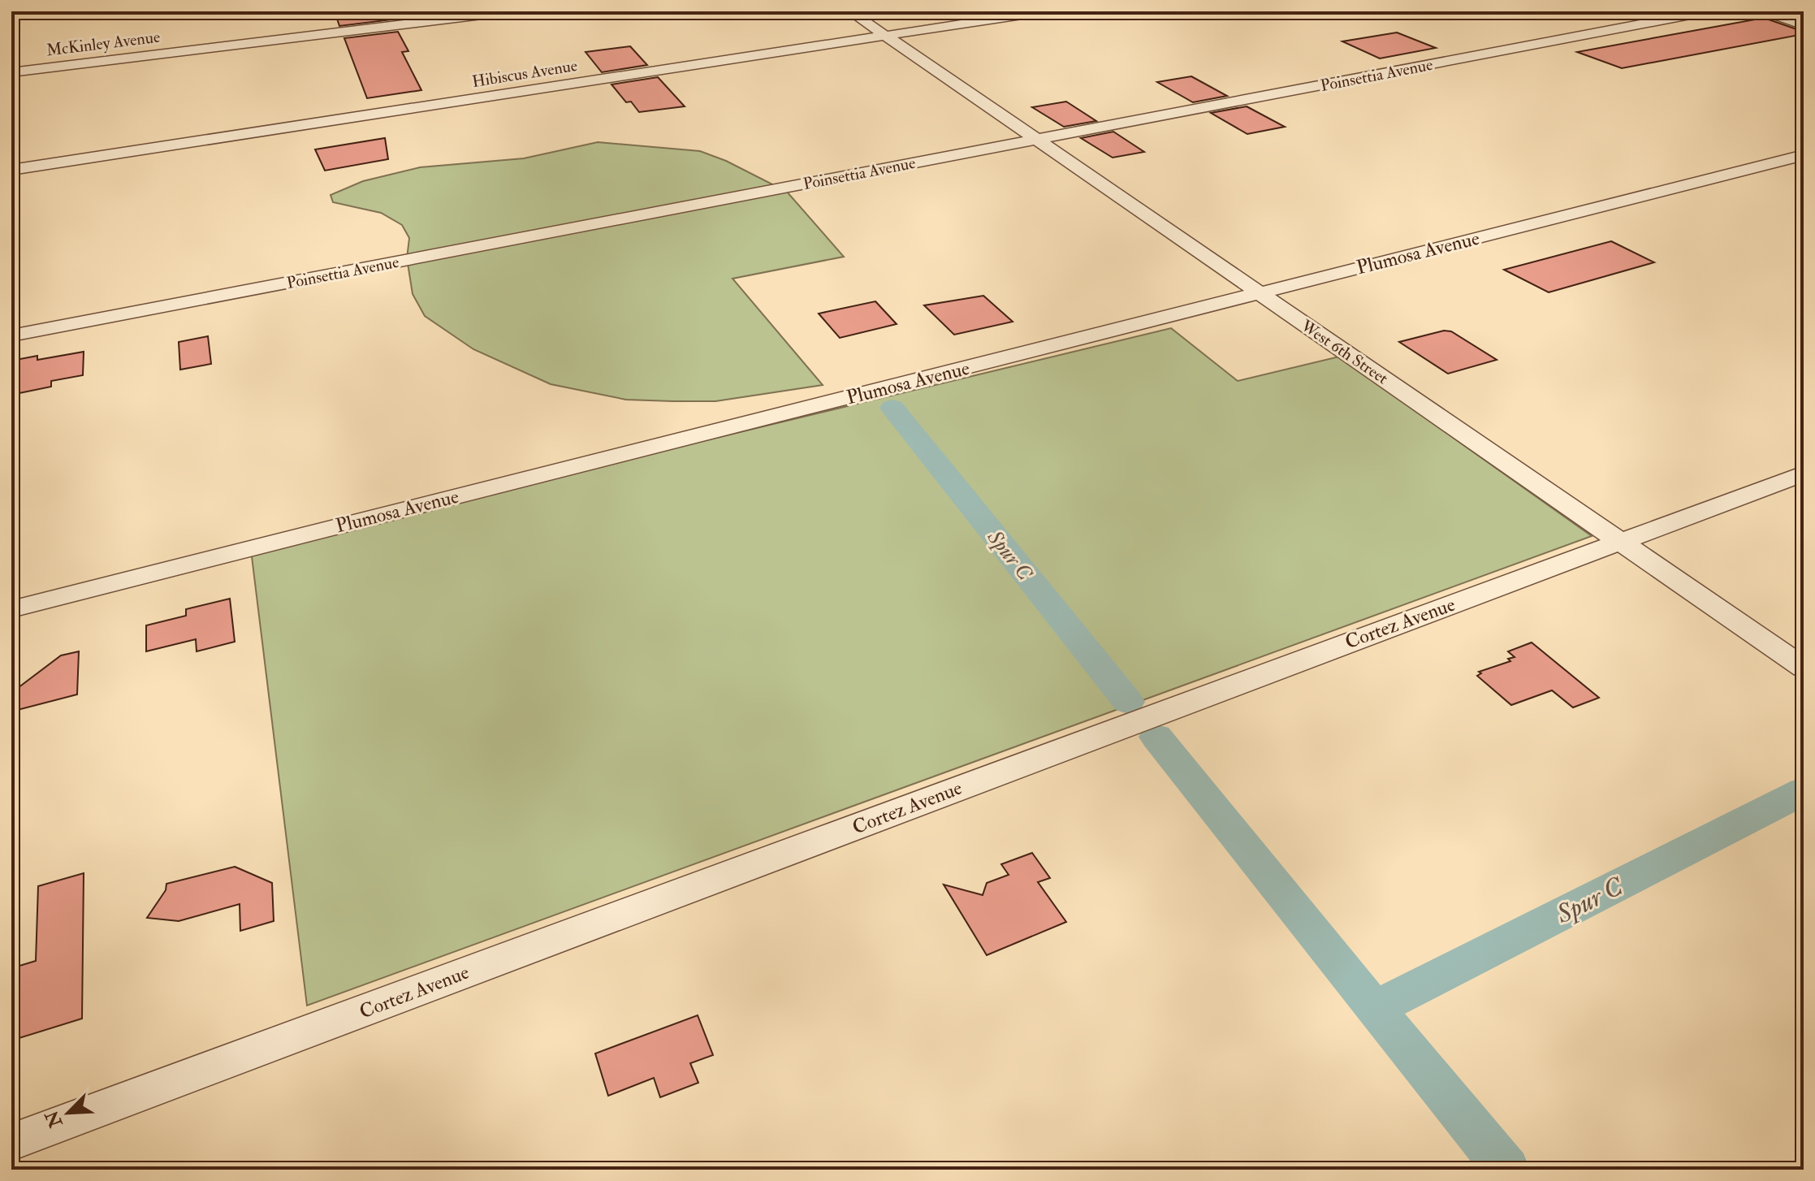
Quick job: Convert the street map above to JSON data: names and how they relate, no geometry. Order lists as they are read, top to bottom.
{
  "streets": {
    "street": [
      "McKinley Avenue",
      "Hibiscus Avenue",
      "Poinsettia Avenue",
      "Plumosa Avenue",
      "West 6th Street",
      "Cortez Avenue"
    ]
  },
  "crossings": [
    ["Hibiscus Avenue", "West 6th Street"],
    ["Poinsettia Avenue", "West 6th Street"],
    ["Plumosa Avenue", "West 6th Street"],
    ["West 6th Street", "Cortez Avenue"]
  ],
  "water": ["Spur C"],
  "north": "bottom left"
}
